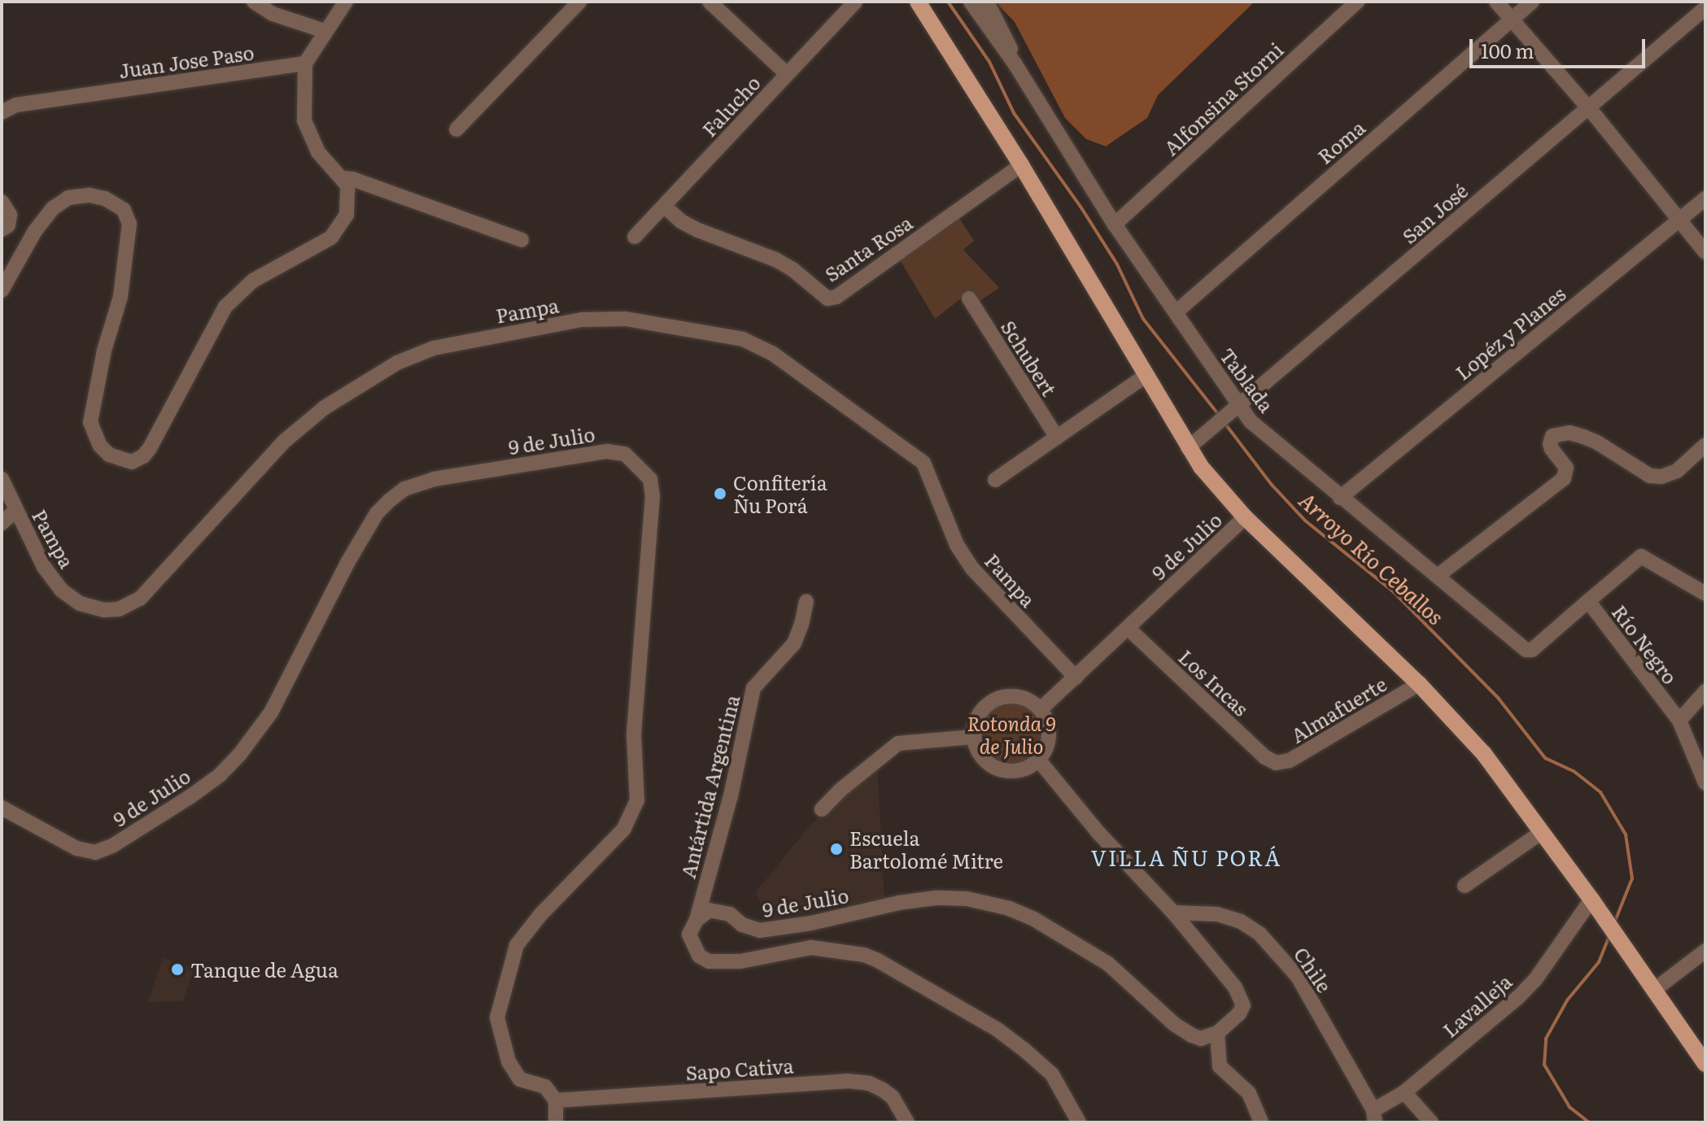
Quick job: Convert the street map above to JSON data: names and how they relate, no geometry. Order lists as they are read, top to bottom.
{
  "streets": {
    "street": [
      "Juan Jose Paso",
      "Alfonsina Storni",
      "Falucho",
      "Roma",
      "San José",
      "Santa Rosa",
      "Pampa",
      "Lopéz y Planes",
      "Schubert",
      "Tablada",
      "9 de Julio",
      "Río Negro",
      "Los Incas",
      "Almafuerte",
      "Antártida Argentina",
      "Chile",
      "Lavalleja",
      "Sapo Cativa"
    ]
  },
  "crossings": [
    ["Alfonsina Storni", "Tablada"],
    ["Falucho", "Santa Rosa"],
    ["Roma", "Tablada"],
    ["San José", "Tablada"],
    ["Pampa", "9 de Julio"],
    ["Lopéz y Planes", "Tablada"],
    ["Tablada", "Río Negro"],
    ["9 de Julio", "Los Incas"],
    ["9 de Julio", "Antártida Argentina"],
    ["9 de Julio", "Sapo Cativa"],
    ["Los Incas", "Almafuerte"],
    ["Chile", "Lavalleja"]
  ],
  "districts": ["VILLA ÑU PORÁ"],
  "water": ["Arroyo Río Ceballos"],
  "parks": ["Rotonda 9 de Julio"],
  "places": ["Confitería Ñu Porá", "Escuela Bartolomé Mitre", "Tanque de Agua"],
  "scale_bar": "100 m"
}
